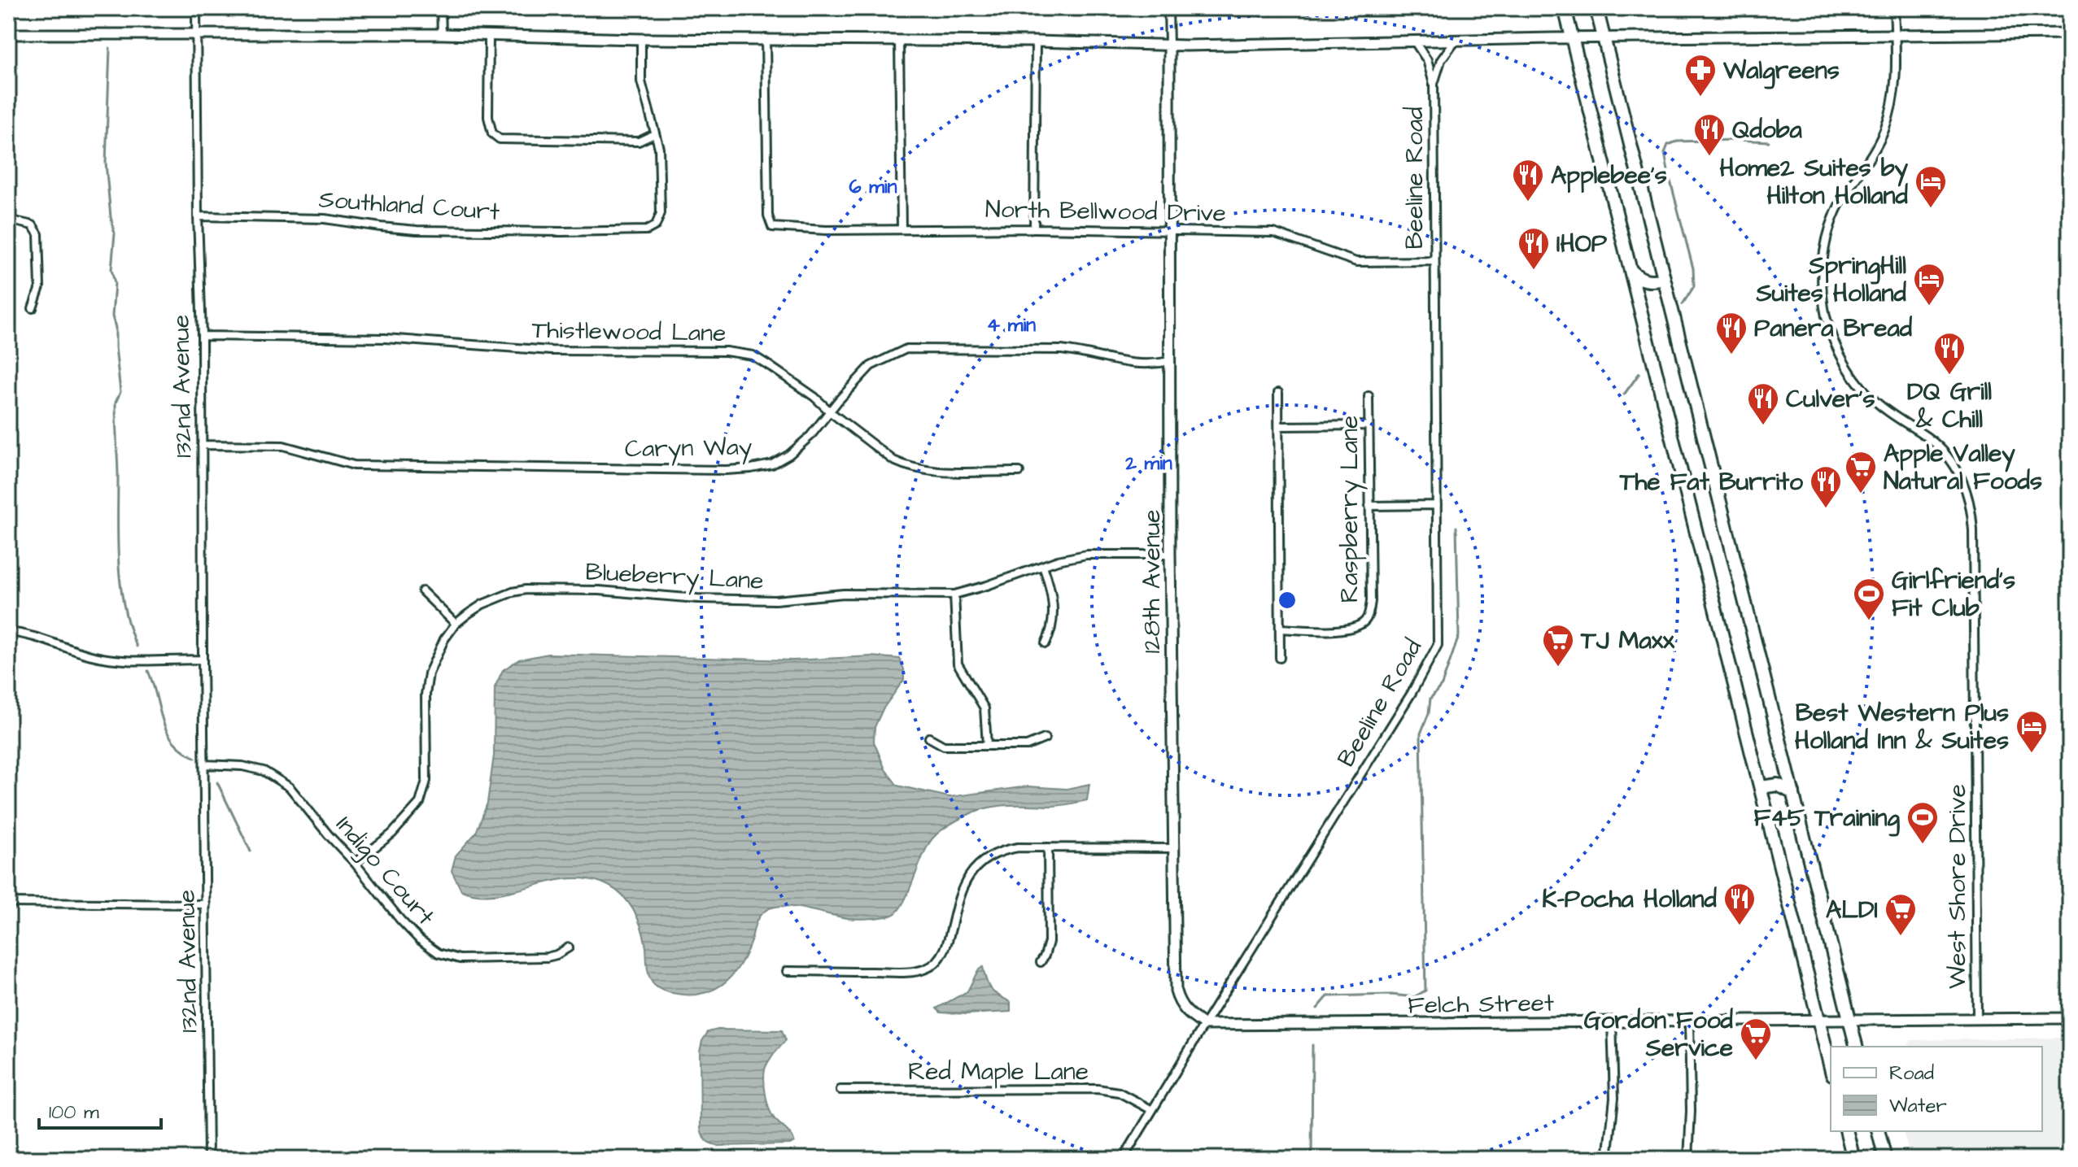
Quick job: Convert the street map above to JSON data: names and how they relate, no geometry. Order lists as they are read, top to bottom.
{
  "streets": {
    "main road": ["128th Avenue", "Felch Street"],
    "street": [
      "Beeline Road",
      "Southland Court",
      "North Bellwood Drive",
      "Thistlewood Lane",
      "132nd Avenue",
      "Caryn Way",
      "Raspberry Lane",
      "Blueberry Lane",
      "Indigo Court",
      "West Shore Drive",
      "Red Maple Lane"
    ]
  },
  "crossings": [
    ["Beeline Road", "North Bellwood Drive"],
    ["Beeline Road", "128th Avenue"],
    ["Beeline Road", "Felch Street"],
    ["Beeline Road", "Red Maple Lane"],
    ["Southland Court", "132nd Avenue"],
    ["North Bellwood Drive", "128th Avenue"],
    ["Thistlewood Lane", "132nd Avenue"],
    ["Thistlewood Lane", "Caryn Way"],
    ["132nd Avenue", "Caryn Way"],
    ["132nd Avenue", "Indigo Court"],
    ["Caryn Way", "128th Avenue"],
    ["Blueberry Lane", "128th Avenue"],
    ["Blueberry Lane", "Indigo Court"],
    ["128th Avenue", "Felch Street"],
    ["West Shore Drive", "Felch Street"]
  ],
  "places": {
    "pharmacy": ["Walgreens"],
    "restaurant": [
      "Qdoba",
      "Applebee's",
      "IHOP",
      "Panera Bread",
      "DQ Grill & Chill",
      "Culver's",
      "The Fat Burrito",
      "K-Pocha Holland"
    ],
    "hotel": ["Home2 Suites by Hilton Holland", "SpringHill Suites Holland", "Best Western Plus Holland Inn & Suites"],
    "supermarket": [
      "Apple Valley Natural Foods",
      "TJ Maxx",
      "ALDI",
      "Gordon Food Service"
    ],
    "sports": ["Girlfriend's Fit Club", "F45 Training"]
  },
  "legend": ["Road", "Water"],
  "scale_bar": "100 m",
  "rings": ["6 min", "4 min", "2 min"]
}
